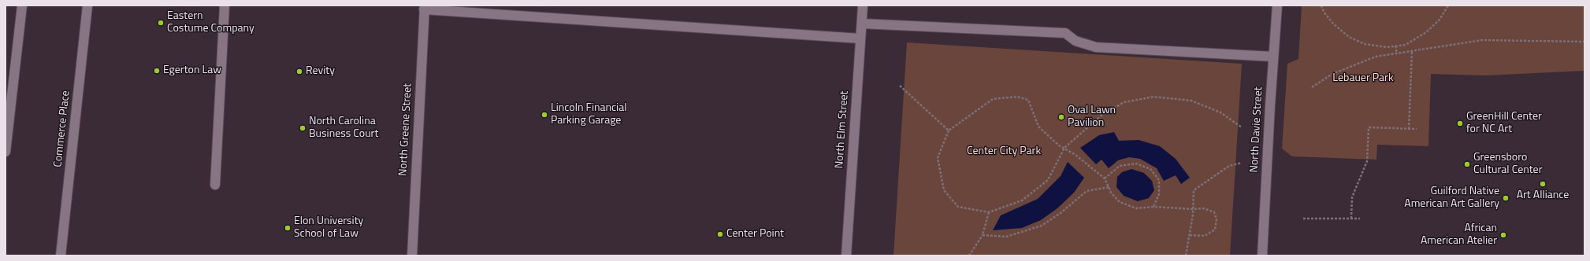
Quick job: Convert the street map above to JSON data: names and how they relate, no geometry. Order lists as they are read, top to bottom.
{
  "streets": {
    "street": [
      "Commerce Place",
      "North Greene Street",
      "North Elm Street",
      "North Davie Street"
    ]
  },
  "parks": ["Lebauer Park", "Center City Park"],
  "places": [
    "Eastern Costume Company",
    "Egerton Law",
    "Revity",
    "Lincoln Financial Parking Garage",
    "Oval Lawn Pavilion",
    "GreenHill Center for NC Art",
    "North Carolina Business Court",
    "Greensboro Cultural Center",
    "Art Alliance",
    "Guilford Native American Art Gallery",
    "Elon University School of Law",
    "Center Point",
    "African American Atelier"
  ]
}
